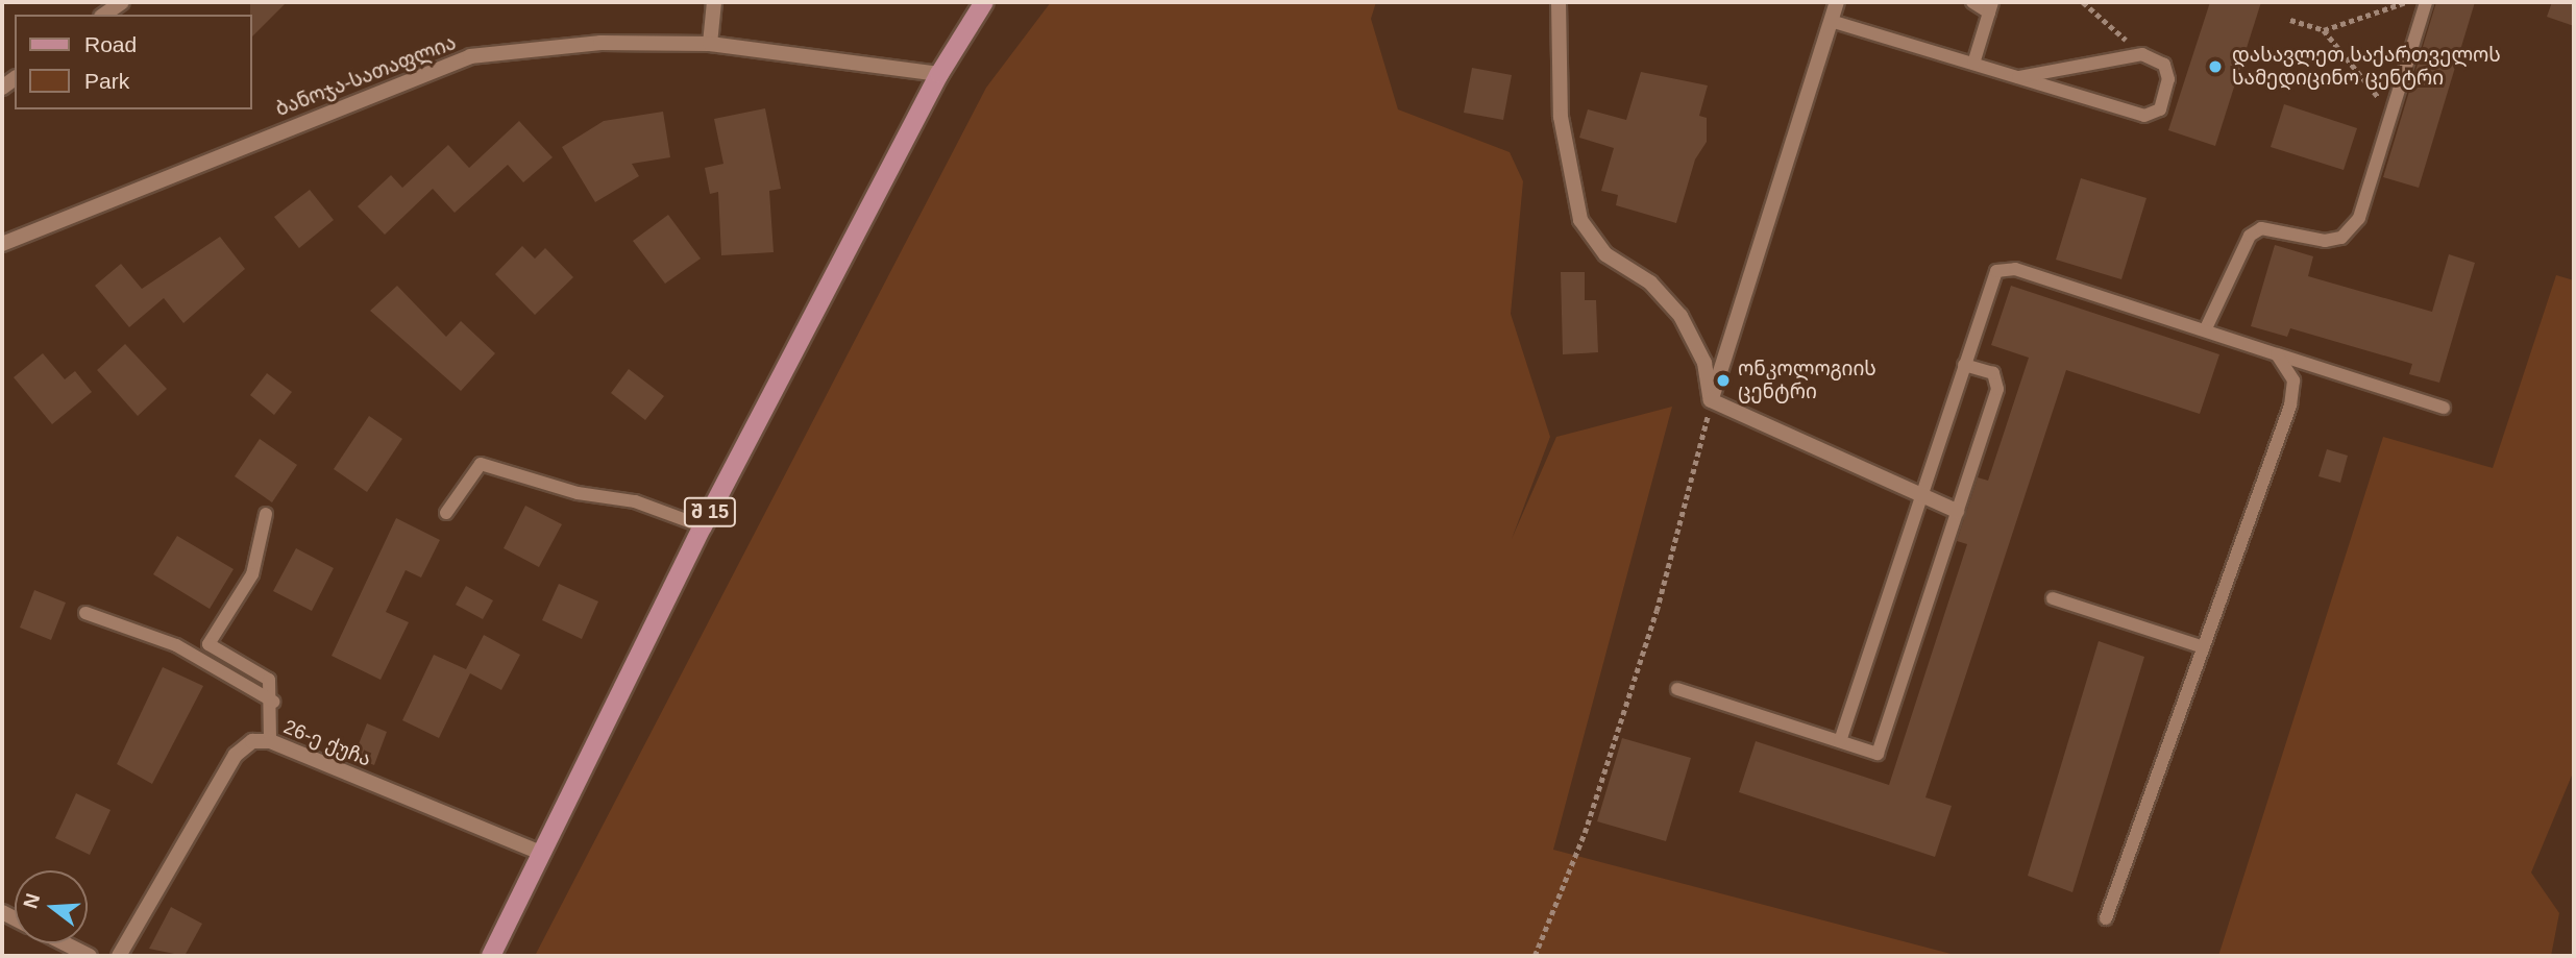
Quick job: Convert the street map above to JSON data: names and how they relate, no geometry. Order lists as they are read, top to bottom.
{
  "streets": {
    "main road": ["შ 15"],
    "street": ["ბანოჯა-სათაფლია", "26-ე ქუჩა"]
  },
  "crossings": [
    ["ბანოჯა-სათაფლია", "შ 15"],
    ["შ 15", "26-ე ქუჩა"]
  ],
  "places": ["დასავლეთ საქართველოს სამედიცინო ცენტრი", "ონკოლოგიის ცენტრი"],
  "legend": ["Road", "Park"],
  "north": "left"
}
